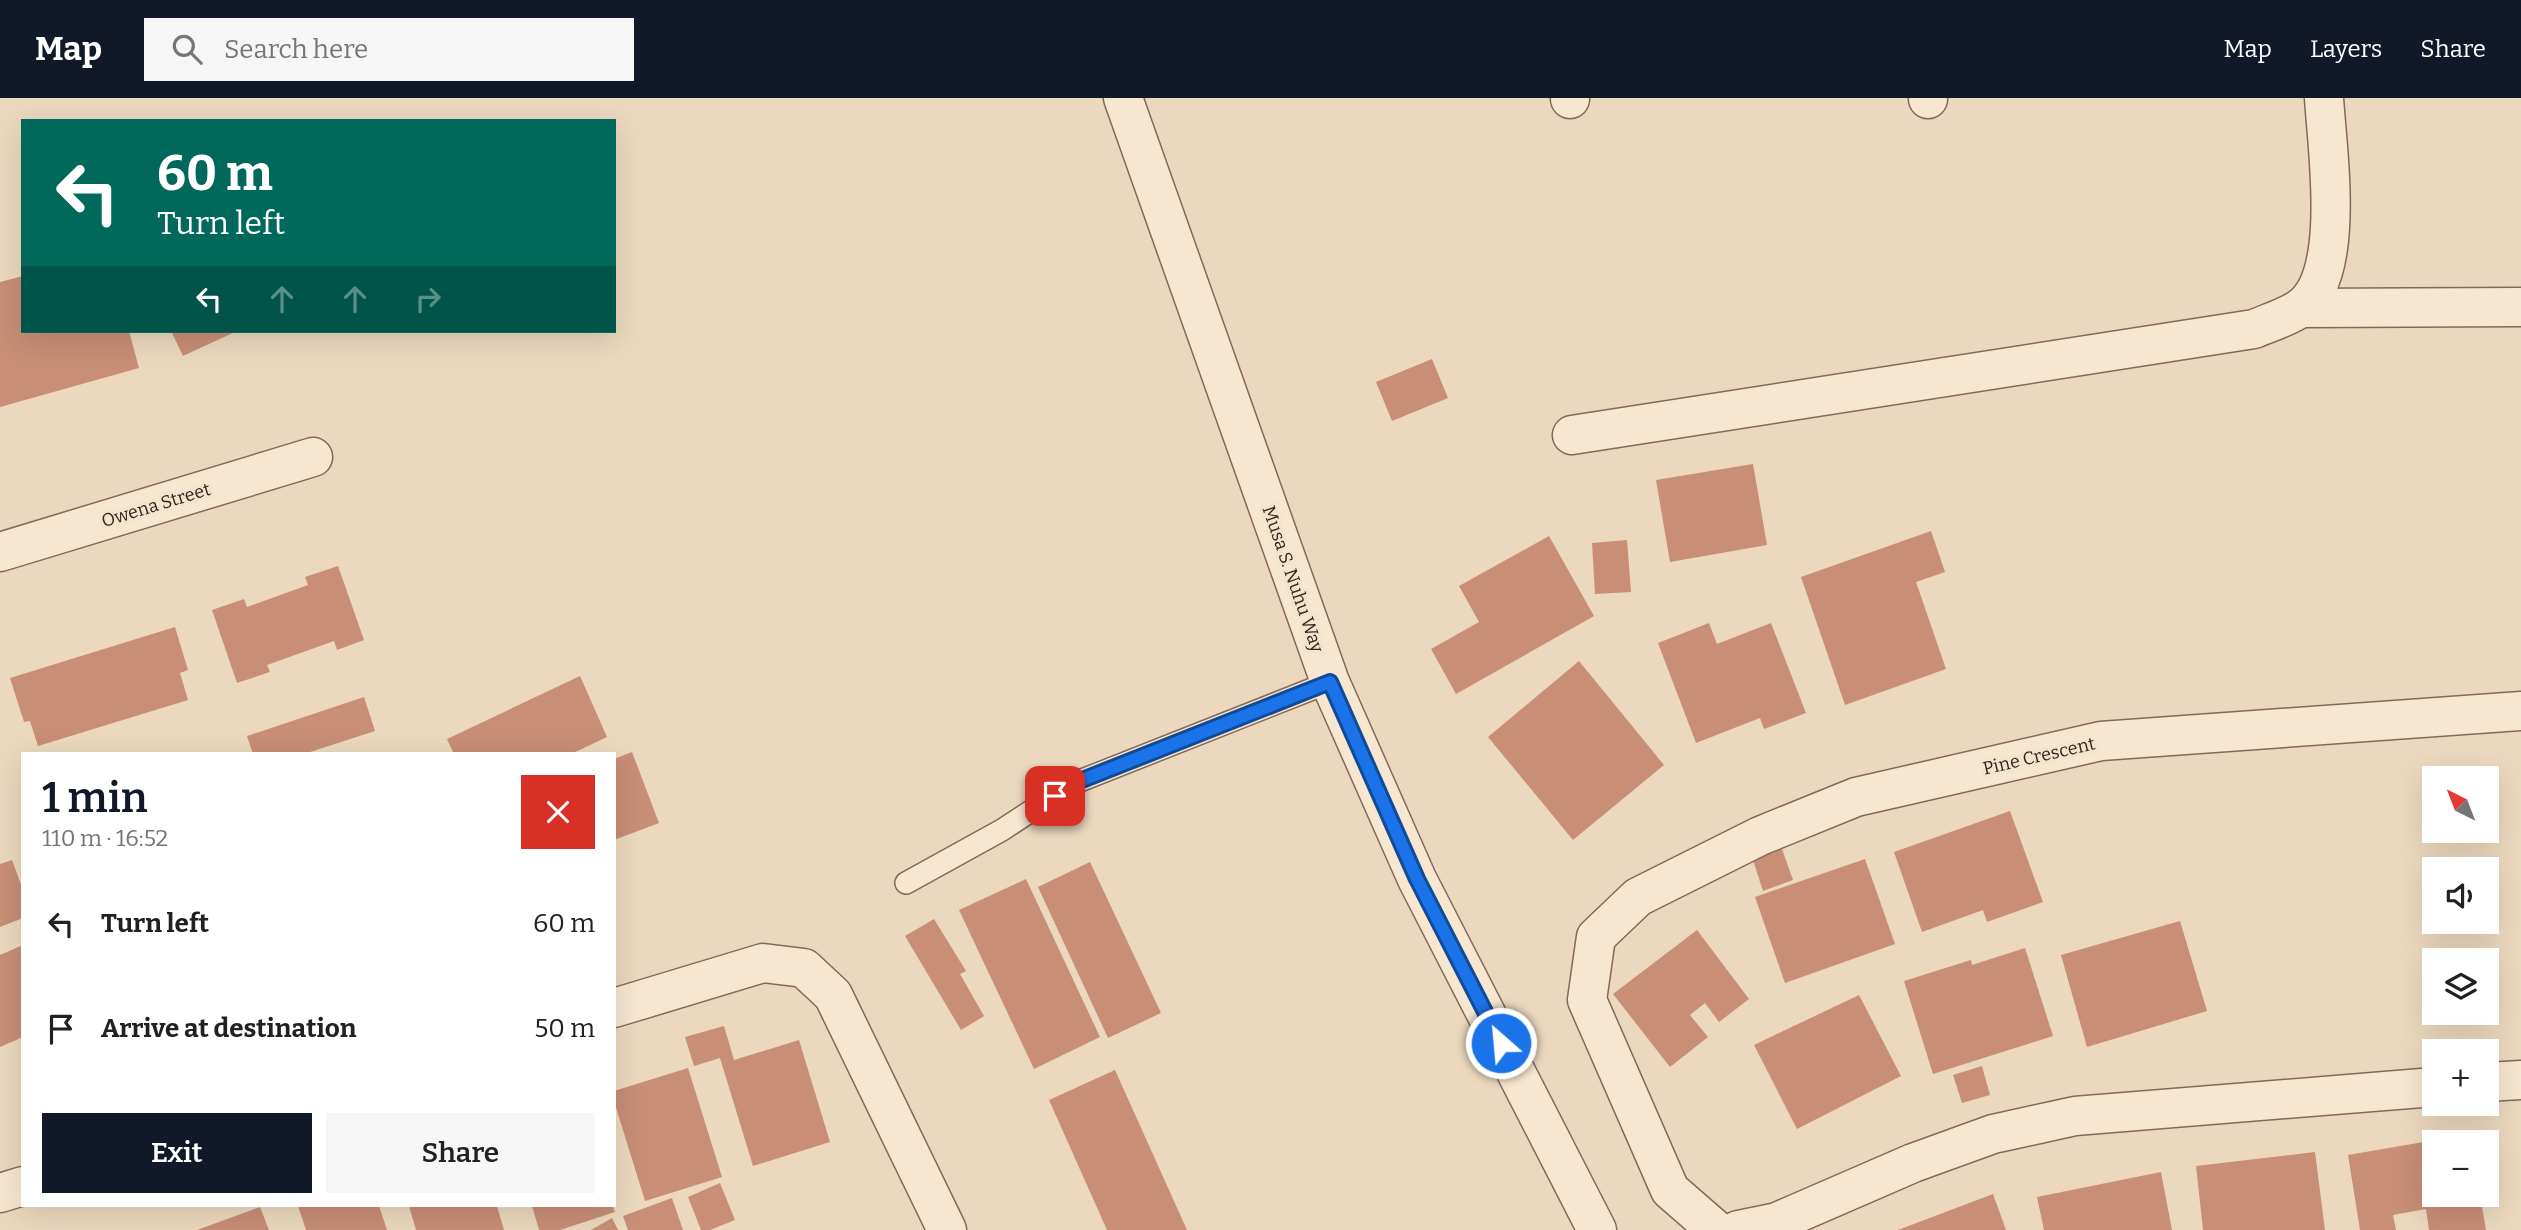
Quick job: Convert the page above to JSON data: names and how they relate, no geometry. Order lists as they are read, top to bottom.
{
  "streets": {
    "street": ["Owena Street", "Musa S. Nuhu Way", "Pine Crescent"]
  },
  "north": "top left",
  "page": {
    "header": "Map",
    "search": "Search here",
    "nav": ["Map", "Layers", "Share"],
    "turn": ["60 m", "Turn left"],
    "heading": ["1 min", "110 m · 16:52"],
    "map_buttons": ["+", "−"],
    "list": [
      {
        "name": "Turn left",
        "value": "60 m"
      },
      {
        "name": "Arrive at destination",
        "value": "50 m"
      }
    ],
    "buttons": ["Exit", "Share"]
  }
}
